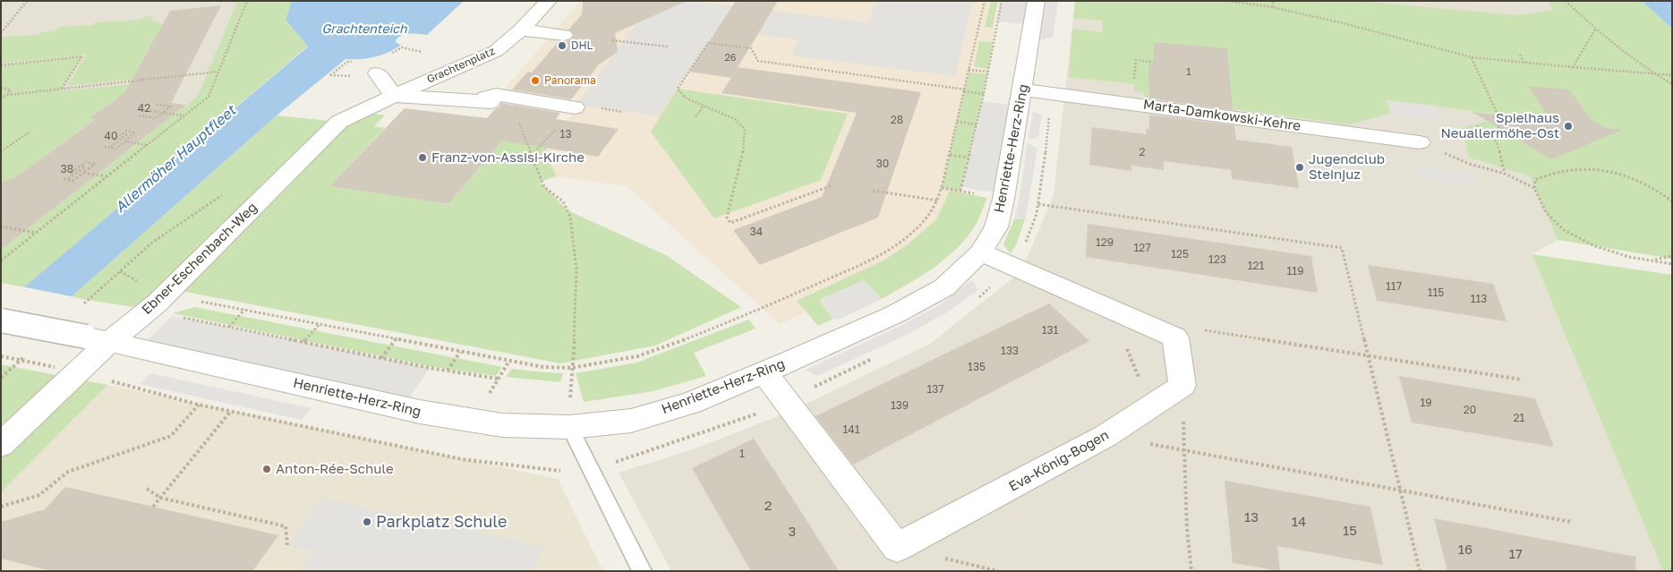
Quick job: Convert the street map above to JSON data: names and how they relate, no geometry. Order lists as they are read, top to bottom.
{
  "streets": {
    "street": [
      "Grachtenplatz",
      "Marta-Damkowski-Kehre",
      "Henriette-Herz-Ring",
      "Ebner-Eschenbach-Weg",
      "Eva-König-Bogen"
    ]
  },
  "crossings": [
    ["Grachtenplatz", "Ebner-Eschenbach-Weg"],
    ["Marta-Damkowski-Kehre", "Henriette-Herz-Ring"],
    ["Henriette-Herz-Ring", "Ebner-Eschenbach-Weg"],
    ["Henriette-Herz-Ring", "Eva-König-Bogen"]
  ],
  "water": ["Grachtenteich", "Allermöher Hauptfleet"],
  "places": [
    "DHL",
    "Panorama",
    "Spielhaus Neuallermöhe-Ost",
    "Franz-von-Assisi-Kirche",
    "Jugendclub Steinjuz",
    "Anton-Rée-Schule",
    "Parkplatz Schule"
  ],
  "house_numbers": [
    "26",
    "1",
    "42",
    "28",
    "13",
    "40",
    "2",
    "30",
    "38",
    "34",
    "129",
    "127",
    "125",
    "123",
    "121",
    "119",
    "117",
    "115",
    "113",
    "131",
    "133",
    "135",
    "137",
    "19",
    "139",
    "20",
    "21",
    "141",
    "1",
    "2",
    "13",
    "14",
    "15",
    "3",
    "16",
    "17"
  ]
}
